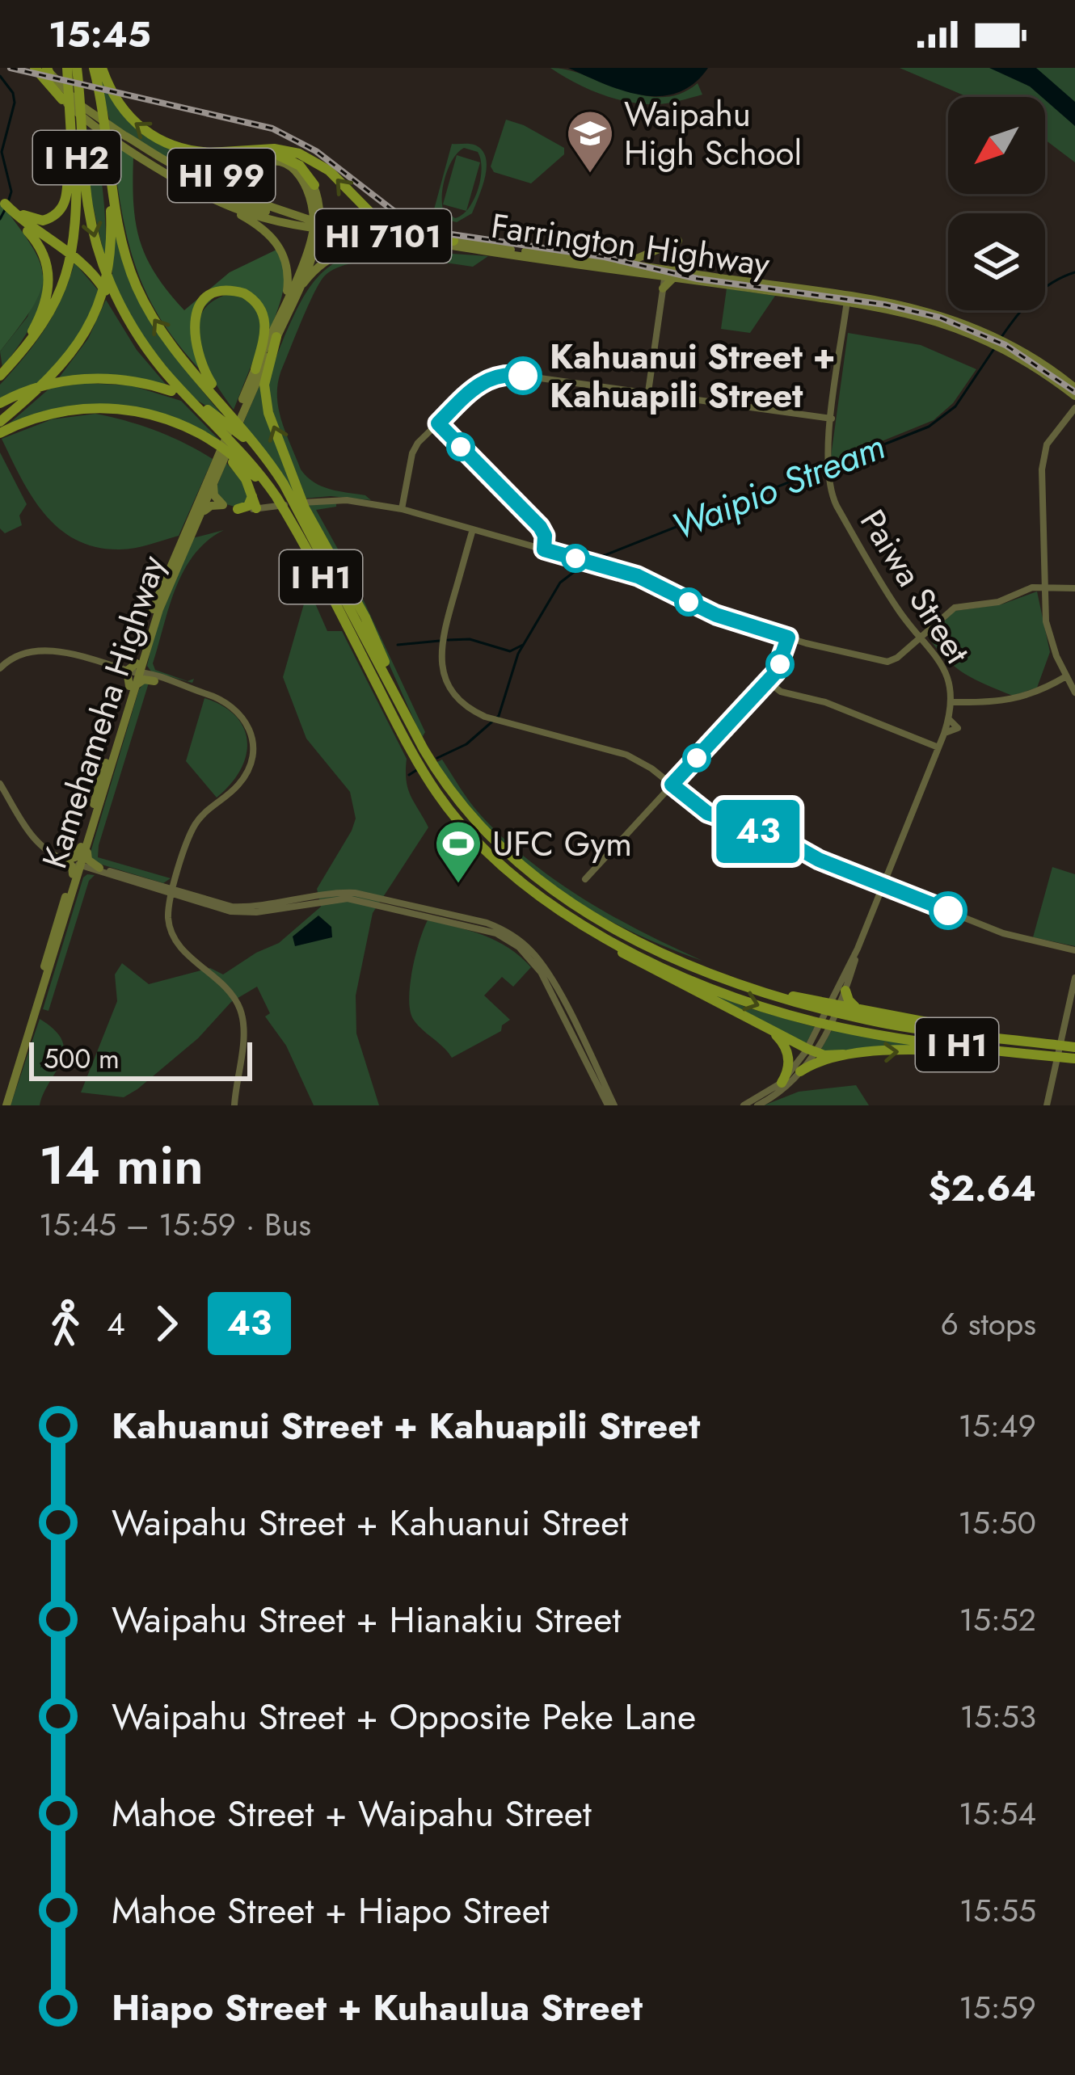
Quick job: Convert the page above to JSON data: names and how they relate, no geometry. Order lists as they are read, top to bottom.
{
  "streets": {
    "highway": ["I H2", "I H1"],
    "main road": [
      "HI 99",
      "HI 7101",
      "Farrington Highway",
      "Kamehameha Highway"
    ],
    "street": ["Paiwa Street"]
  },
  "crossings": [
    ["I H2", "I H1"],
    ["HI 99", "Farrington Highway"],
    ["HI 99", "Kamehameha Highway"],
    ["Farrington Highway", "Paiwa Street"],
    ["I H1", "Paiwa Street"]
  ],
  "water": ["Waipio Stream"],
  "places": {
    "school or university": ["Waipahu High School"],
    "other": ["Kahuanui Street + Kahuapili Street"],
    "sports": ["UFC Gym"]
  },
  "lines": ["bus line 43"],
  "scale_bar": "500 m",
  "north": "bottom left",
  "page": {
    "status": "15:45",
    "on_map": "43",
    "scale": "500 m",
    "heading": ["14 min", "15:45 – 15:59 · Bus", "$2.64"],
    "legs": ["4", "43", "6 stops"],
    "list": [
      {
        "name": "Kahuanui Street + Kahuapili Street",
        "value": "15:49"
      },
      {
        "name": "Waipahu Street + Kahuanui Street",
        "value": "15:50"
      },
      {
        "name": "Waipahu Street + Hianakiu Street",
        "value": "15:52"
      },
      {
        "name": "Waipahu Street + Opposite Peke Lane",
        "value": "15:53"
      },
      {
        "name": "Mahoe Street + Waipahu Street",
        "value": "15:54"
      },
      {
        "name": "Mahoe Street + Hiapo Street",
        "value": "15:55"
      },
      {
        "name": "Hiapo Street + Kuhaulua Street",
        "value": "15:59"
      }
    ]
  }
}
